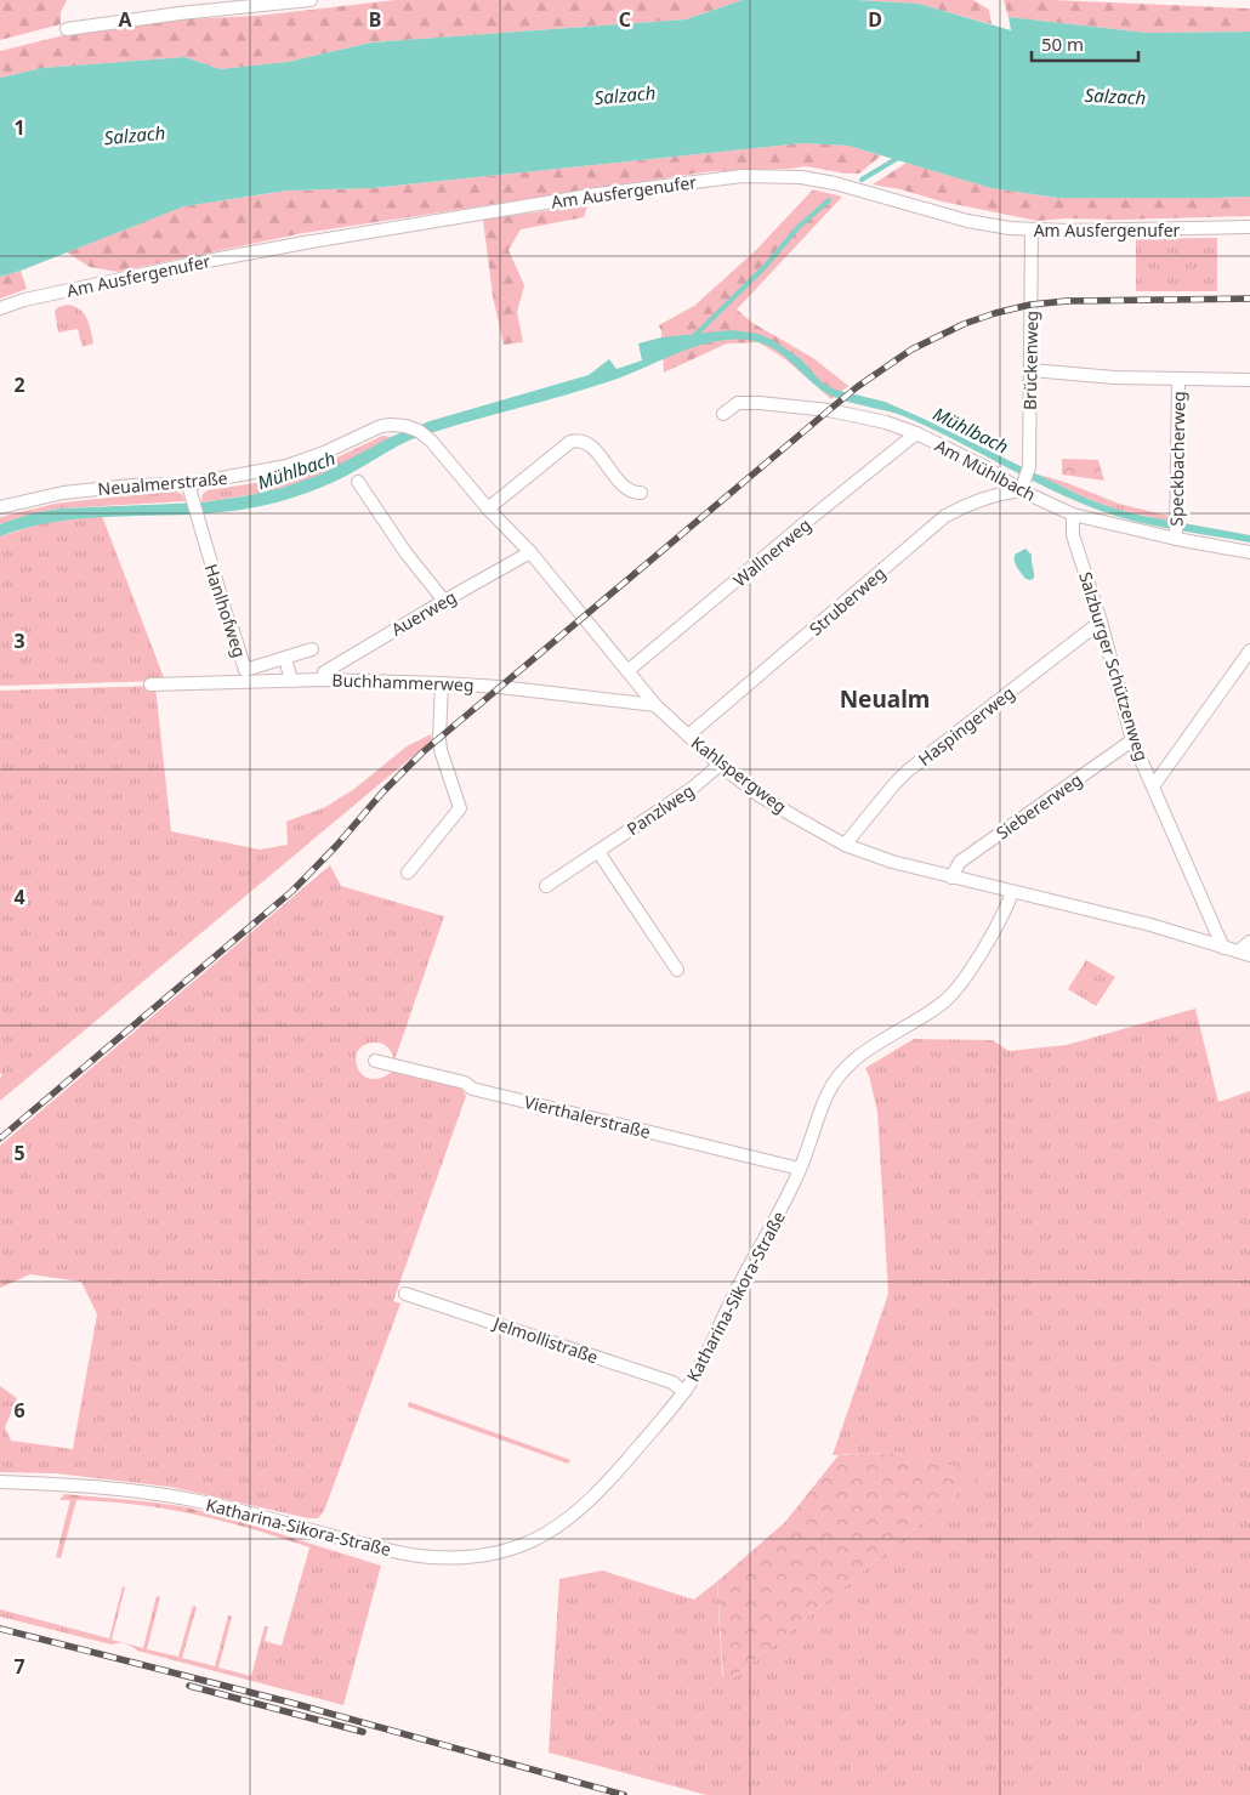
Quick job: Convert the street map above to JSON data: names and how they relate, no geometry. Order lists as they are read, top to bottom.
{
  "streets": {
    "street": [
      "Am Ausfergenufer",
      "Brückenweg",
      "Speckbacherweg",
      "Am Mühlbach",
      "Neualmerstraße",
      "Wallnerweg",
      "Struberweg",
      "Hanlhofweg",
      "Auerweg",
      "Salzburger Schützenweg",
      "Buchhammerweg",
      "Haspingerweg",
      "Kahlspergweg",
      "Siebererweg",
      "Panzlweg",
      "Vierthalerstraße",
      "Katharina-Sikora-Straße",
      "Jelmollistraße"
    ]
  },
  "crossings": [
    ["Am Ausfergenufer", "Brückenweg"],
    ["Brückenweg", "Speckbacherweg"],
    ["Brückenweg", "Am Mühlbach"],
    ["Brückenweg", "Struberweg"],
    ["Speckbacherweg", "Am Mühlbach"],
    ["Am Mühlbach", "Wallnerweg"],
    ["Am Mühlbach", "Struberweg"],
    ["Am Mühlbach", "Salzburger Schützenweg"],
    ["Neualmerstraße", "Hanlhofweg"],
    ["Neualmerstraße", "Kahlspergweg"],
    ["Wallnerweg", "Kahlspergweg"],
    ["Struberweg", "Kahlspergweg"],
    ["Auerweg", "Buchhammerweg"],
    ["Auerweg", "Kahlspergweg"],
    ["Salzburger Schützenweg", "Haspingerweg"],
    ["Salzburger Schützenweg", "Kahlspergweg"],
    ["Salzburger Schützenweg", "Siebererweg"],
    ["Buchhammerweg", "Kahlspergweg"],
    ["Haspingerweg", "Kahlspergweg"],
    ["Kahlspergweg", "Siebererweg"],
    ["Kahlspergweg", "Panzlweg"],
    ["Kahlspergweg", "Katharina-Sikora-Straße"],
    ["Vierthalerstraße", "Katharina-Sikora-Straße"],
    ["Katharina-Sikora-Straße", "Jelmollistraße"]
  ],
  "districts": ["Neualm"],
  "water": ["Salzach", "Mühlbach"],
  "scale_bar": "50 m",
  "grid": {
    "columns": [
      "A",
      "B",
      "C",
      "D"
    ],
    "rows": [
      "1",
      "2",
      "3",
      "4",
      "5",
      "6",
      "7"
    ]
  }
}
